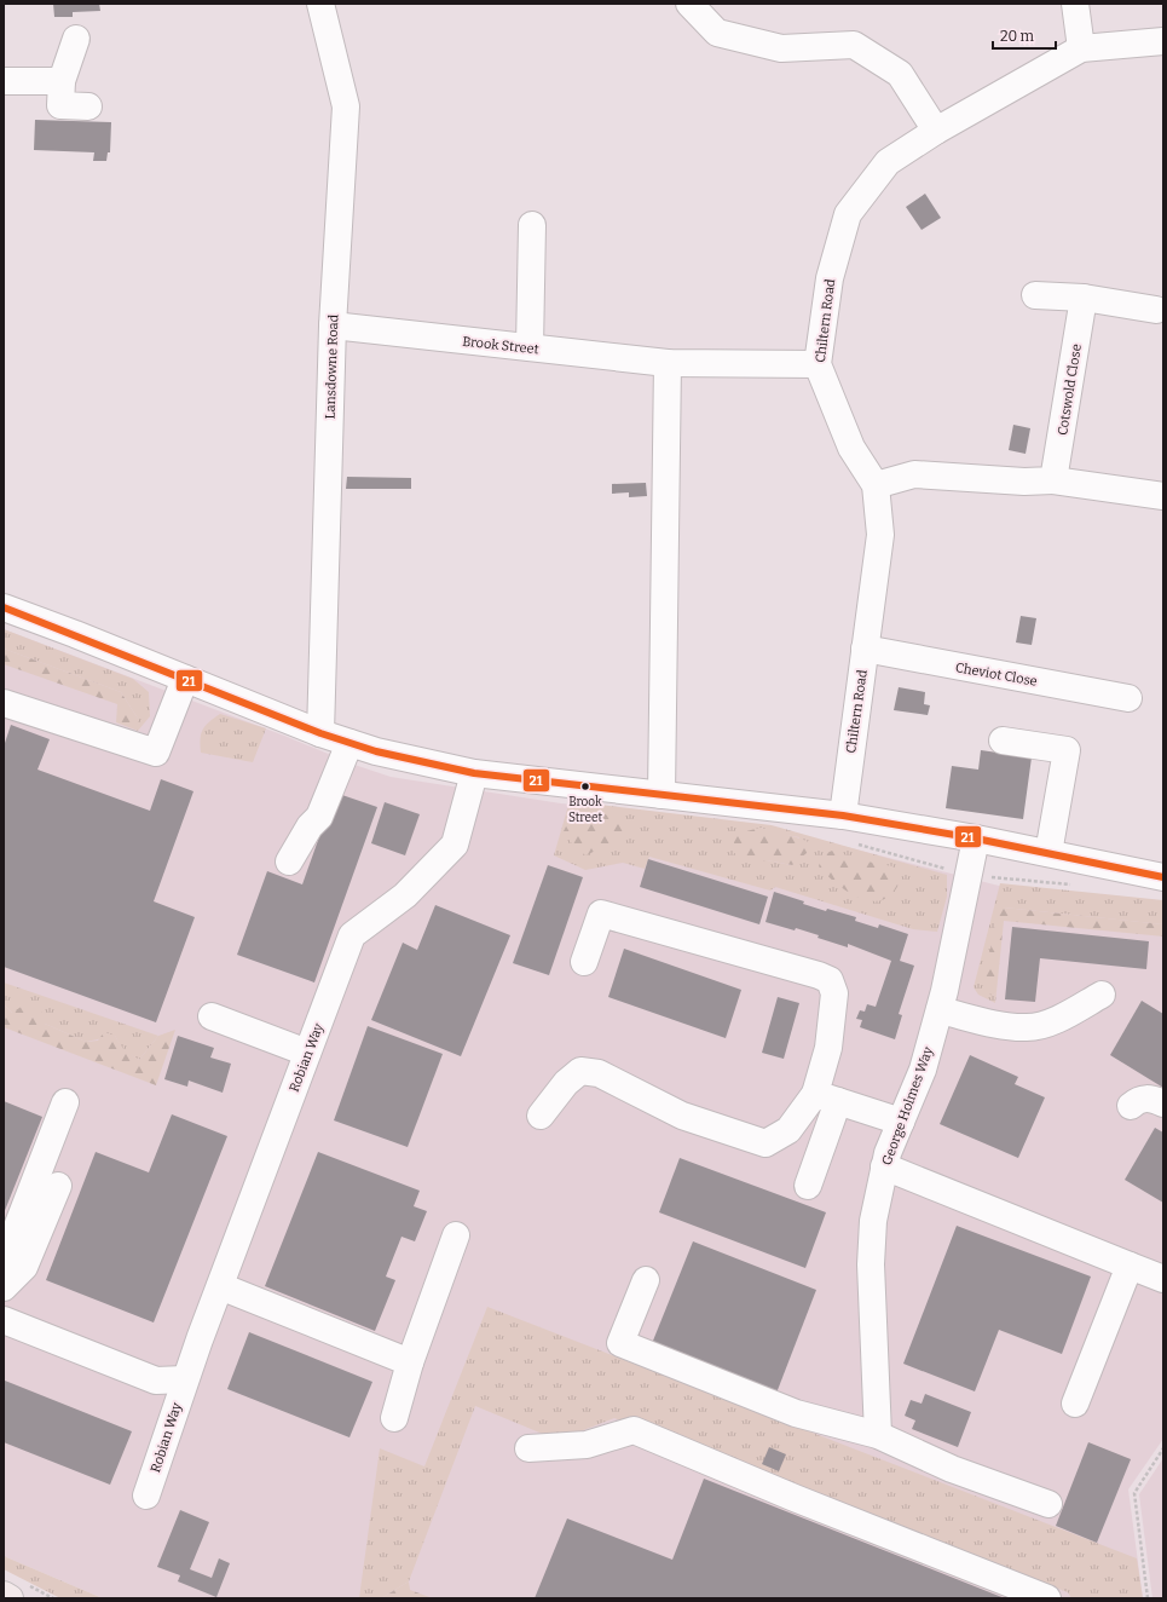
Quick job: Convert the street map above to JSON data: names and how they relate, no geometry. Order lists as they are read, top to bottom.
{
  "streets": {
    "street": [
      "Chiltern Road",
      "Brook Street",
      "Lansdowne Road",
      "Cotswold Close",
      "Cheviot Close",
      "Robian Way",
      "George Holmes Way"
    ]
  },
  "crossings": [
    ["Chiltern Road", "Brook Street"],
    ["Chiltern Road", "Cheviot Close"],
    ["Brook Street", "Lansdowne Road"]
  ],
  "places": ["Brook Street"],
  "lines": ["transit line 21"],
  "scale_bar": "20 m"
}
